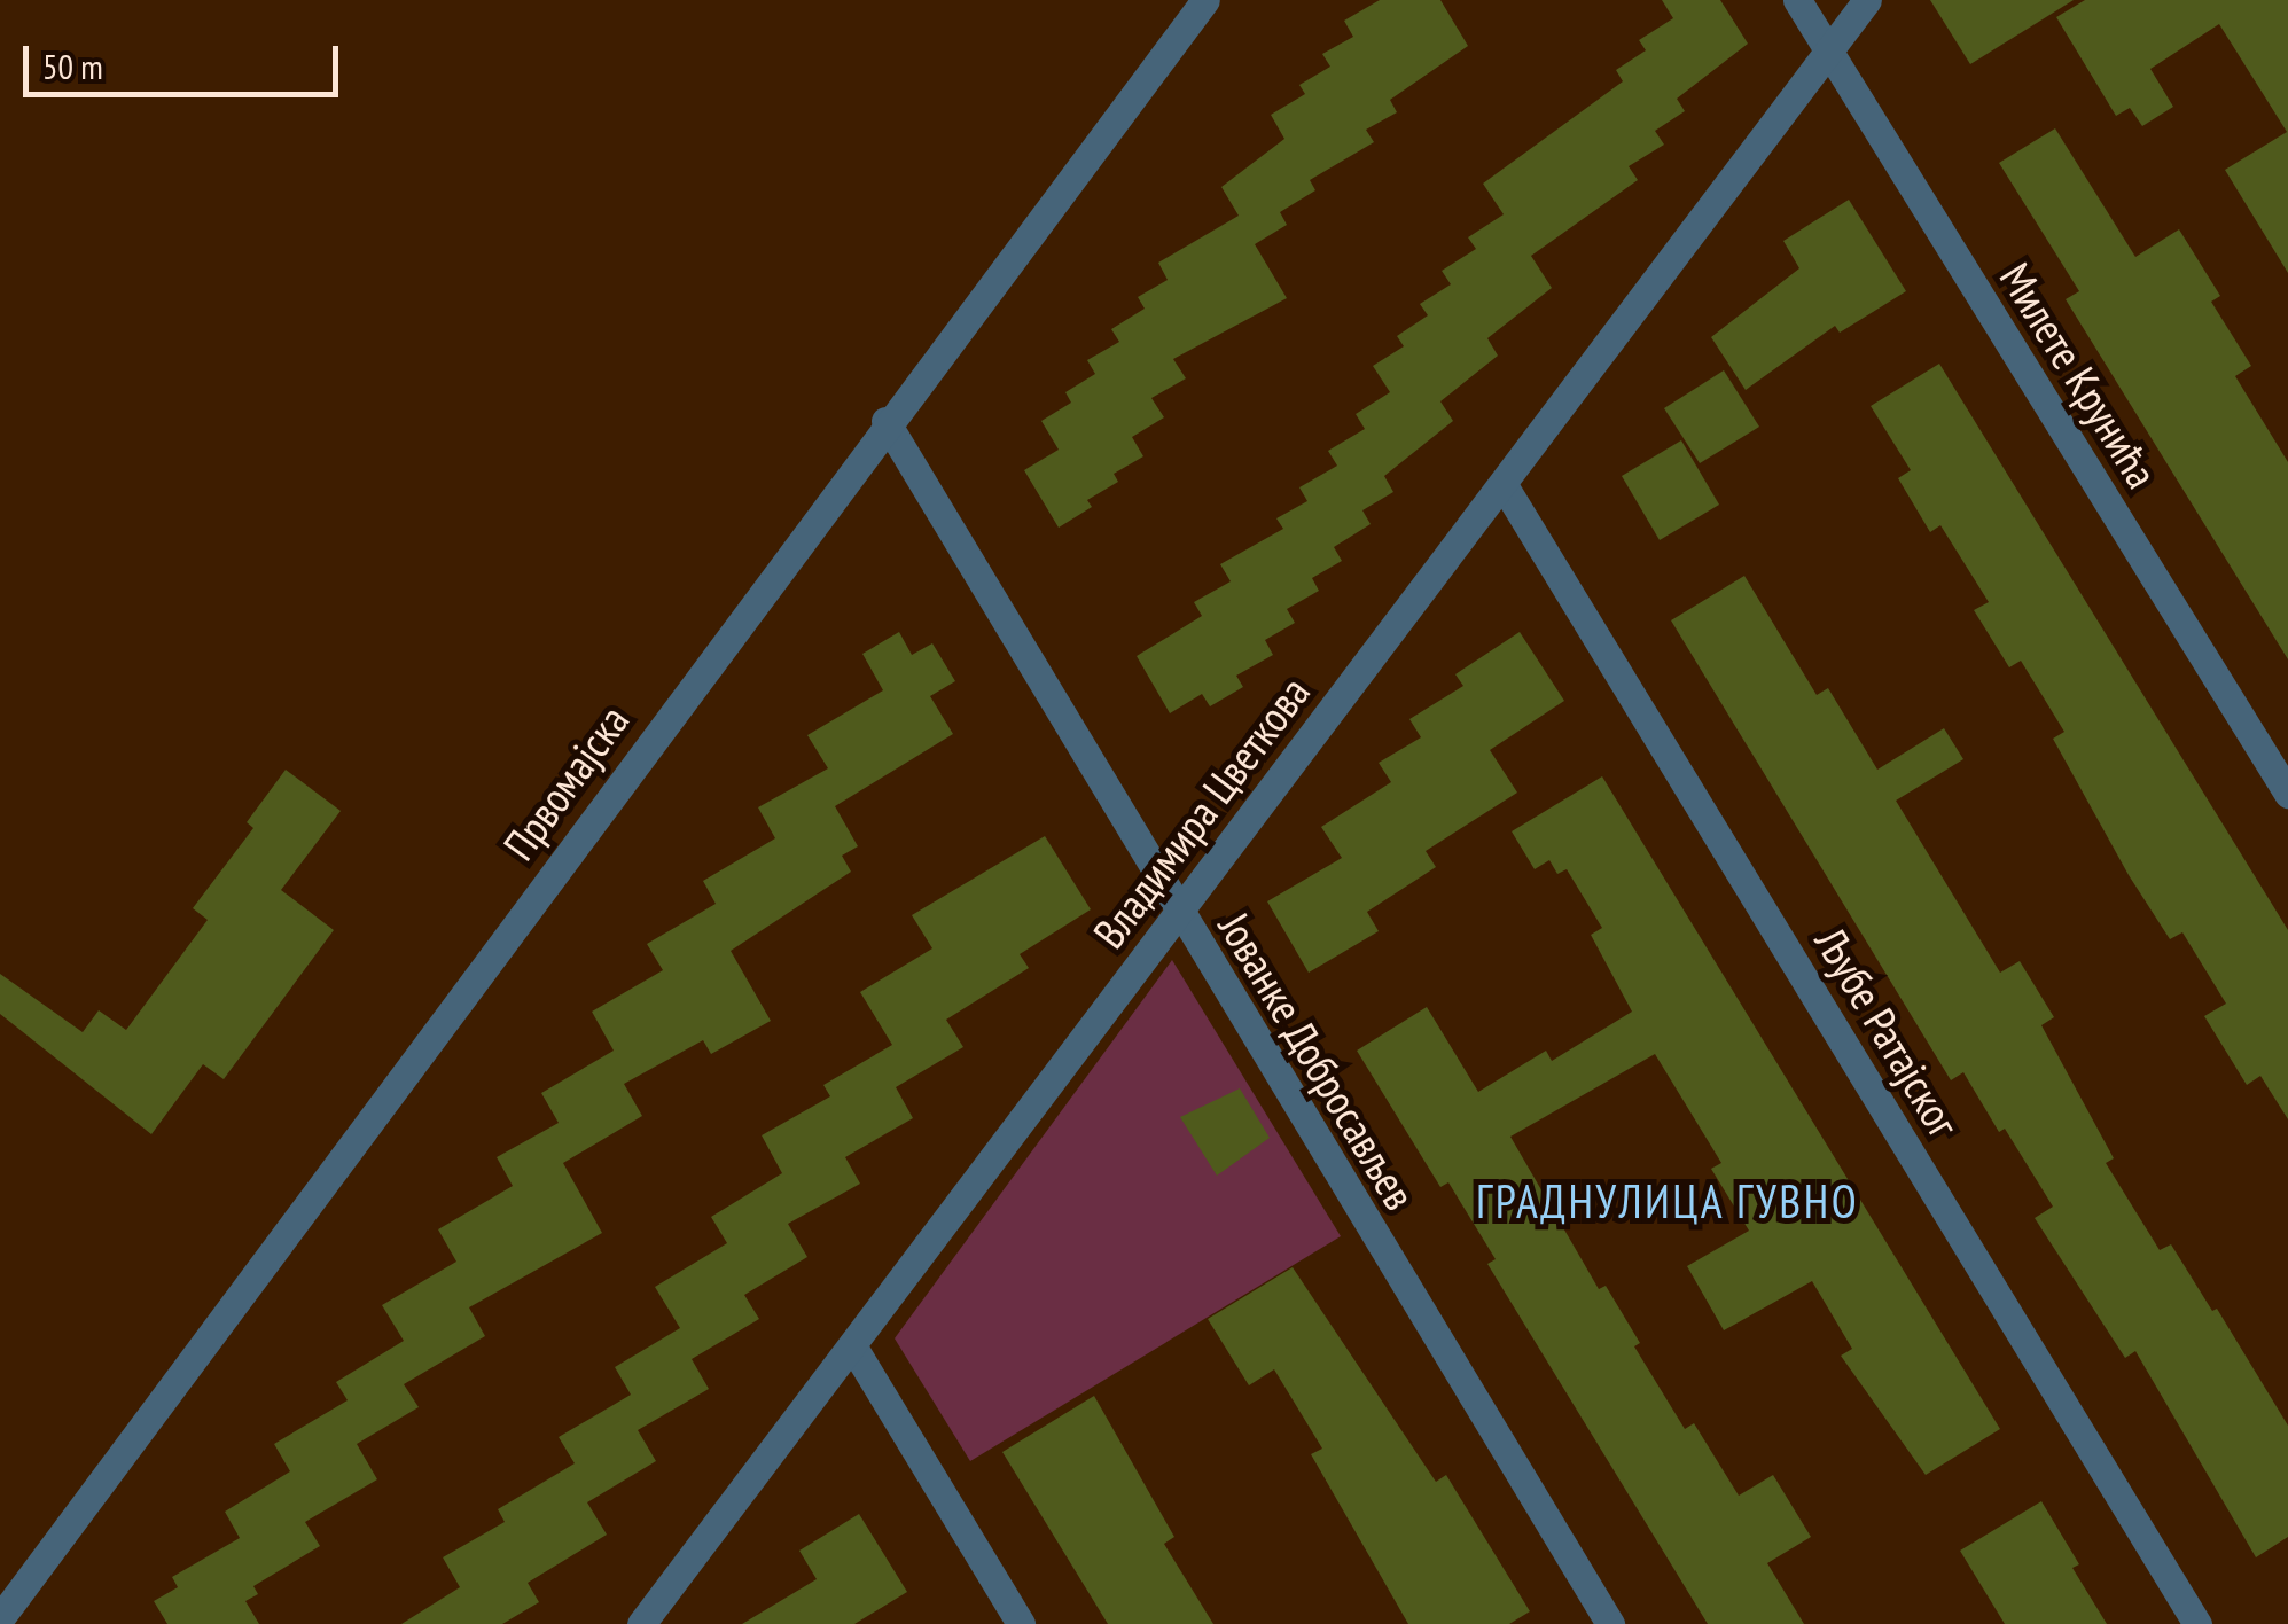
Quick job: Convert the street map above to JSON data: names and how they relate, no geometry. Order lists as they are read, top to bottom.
{
  "streets": {
    "street": [
      "Милете Крунића",
      "Првомајска",
      "Владимира Цветкова",
      "Љубе Ратајског",
      "Јованке Добросављев"
    ]
  },
  "crossings": [
    ["Милете Крунића", "Владимира Цветкова"],
    ["Првомајска", "Јованке Добросављев"],
    ["Владимира Цветкова", "Љубе Ратајског"],
    ["Владимира Цветкова", "Јованке Добросављев"]
  ],
  "districts": ["ГРАДНУЛИЦА ГУВНО"],
  "scale_bar": "50 m"
}
